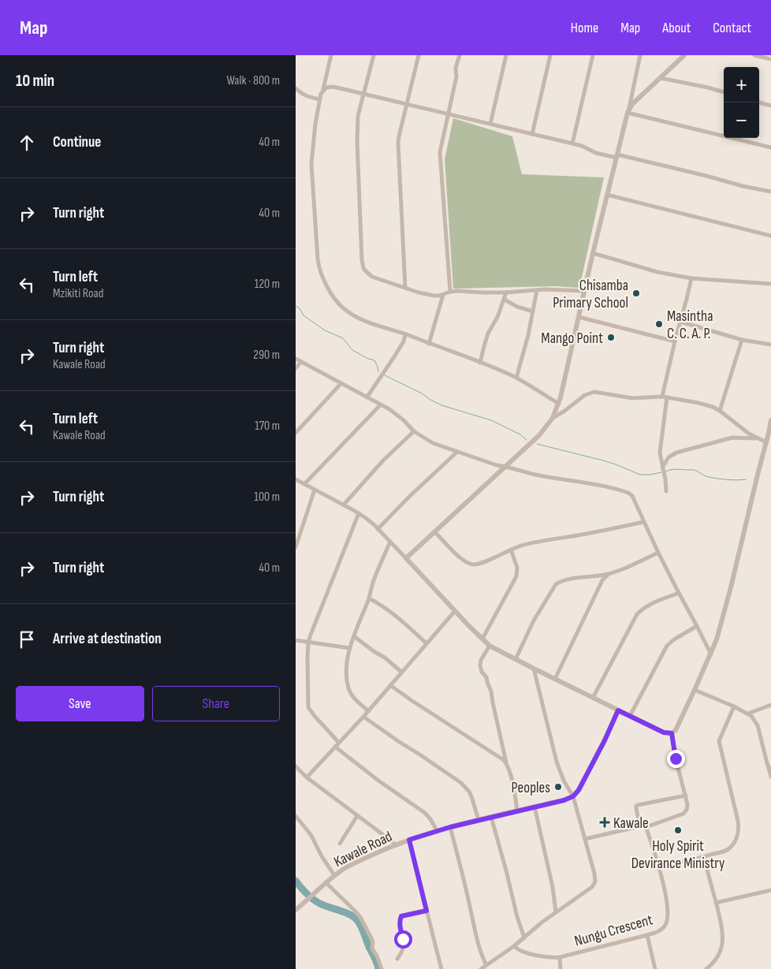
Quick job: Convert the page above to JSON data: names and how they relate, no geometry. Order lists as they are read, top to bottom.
{
  "streets": {
    "street": ["Kawale Road", "Nungu Crescent"]
  },
  "places": {
    "other": [
      "Chisamba Primary School",
      "Masintha C. C. A. P.",
      "Mango Point",
      "Peoples",
      "Holy Spirit Devirance Ministry"
    ],
    "health": ["Kawale"]
  },
  "page": {
    "header": "Map",
    "nav": [
      "Home",
      "Map",
      "About",
      "Contact"
    ],
    "heading": ["10 min", "Walk · 800 m"],
    "map_buttons": ["+", "−"],
    "list": [
      ["Continue", "40 m"],
      ["Turn right", "40 m"],
      ["Turn left", "Mzikiti Road", "120 m"],
      ["Turn right", "Kawale Road", "290 m"],
      ["Turn left", "Kawale Road", "170 m"],
      ["Turn right", "100 m"],
      ["Turn right", "40 m"],
      "Arrive at destination"
    ],
    "buttons": ["Save", "Share"]
  }
}
